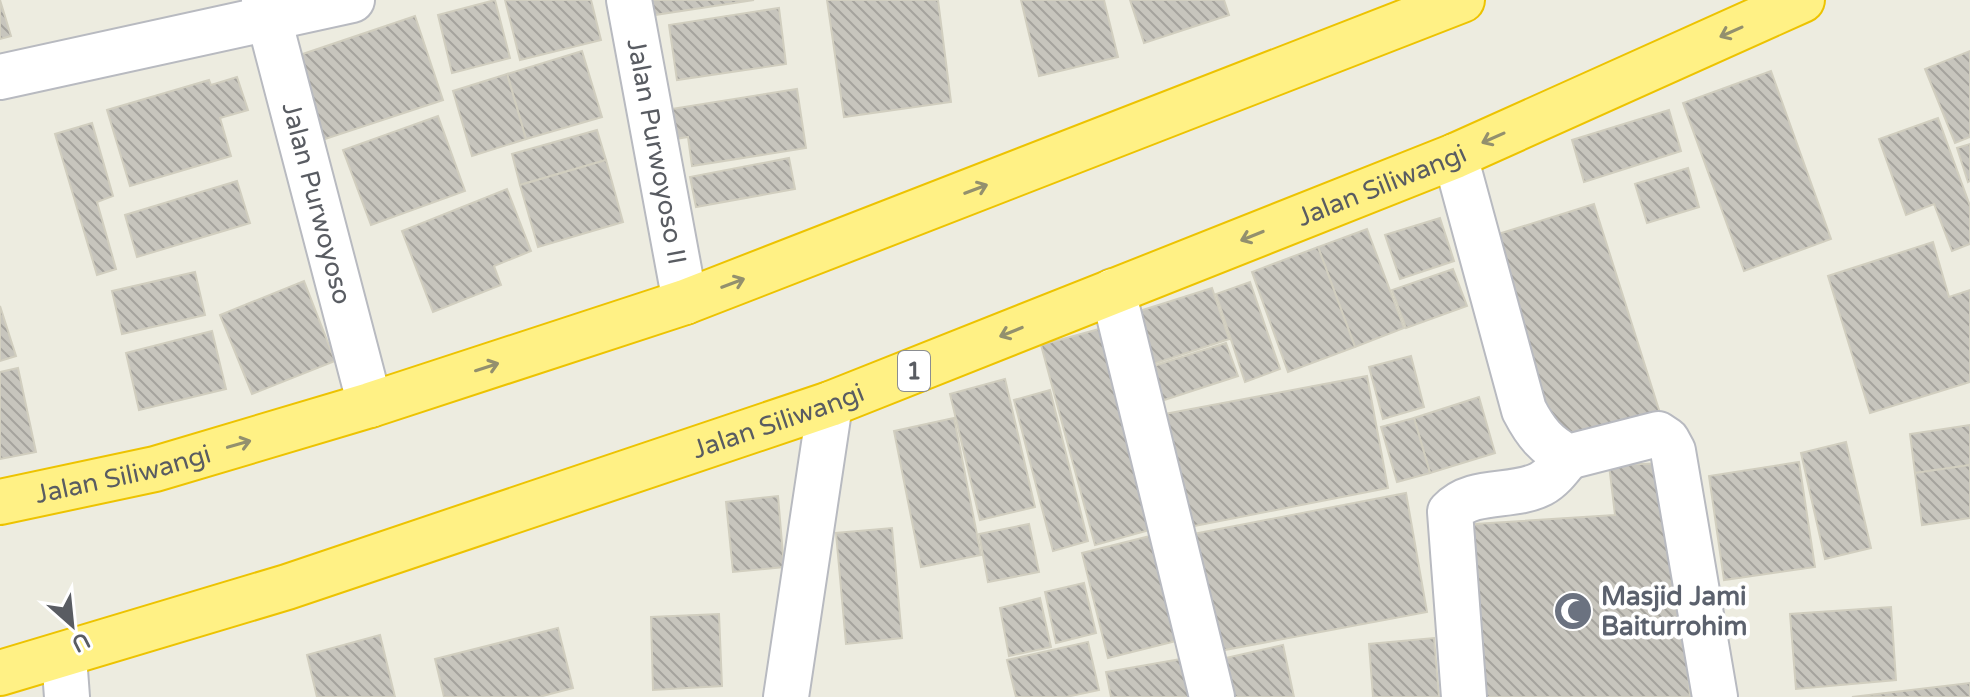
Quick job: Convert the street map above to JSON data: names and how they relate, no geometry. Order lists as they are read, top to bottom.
{
  "streets": {
    "highway": ["Jalan Siliwangi", "1"],
    "street": ["Jalan Purwoyoso II", "Jalan Purwoyoso"]
  },
  "crossings": [
    ["Jalan Purwoyoso II", "Jalan Siliwangi"],
    ["Jalan Siliwangi", "Jalan Purwoyoso"]
  ],
  "places": {
    "mosque": ["Masjid Jami Baiturrohim"]
  },
  "north": "bottom right"
}
